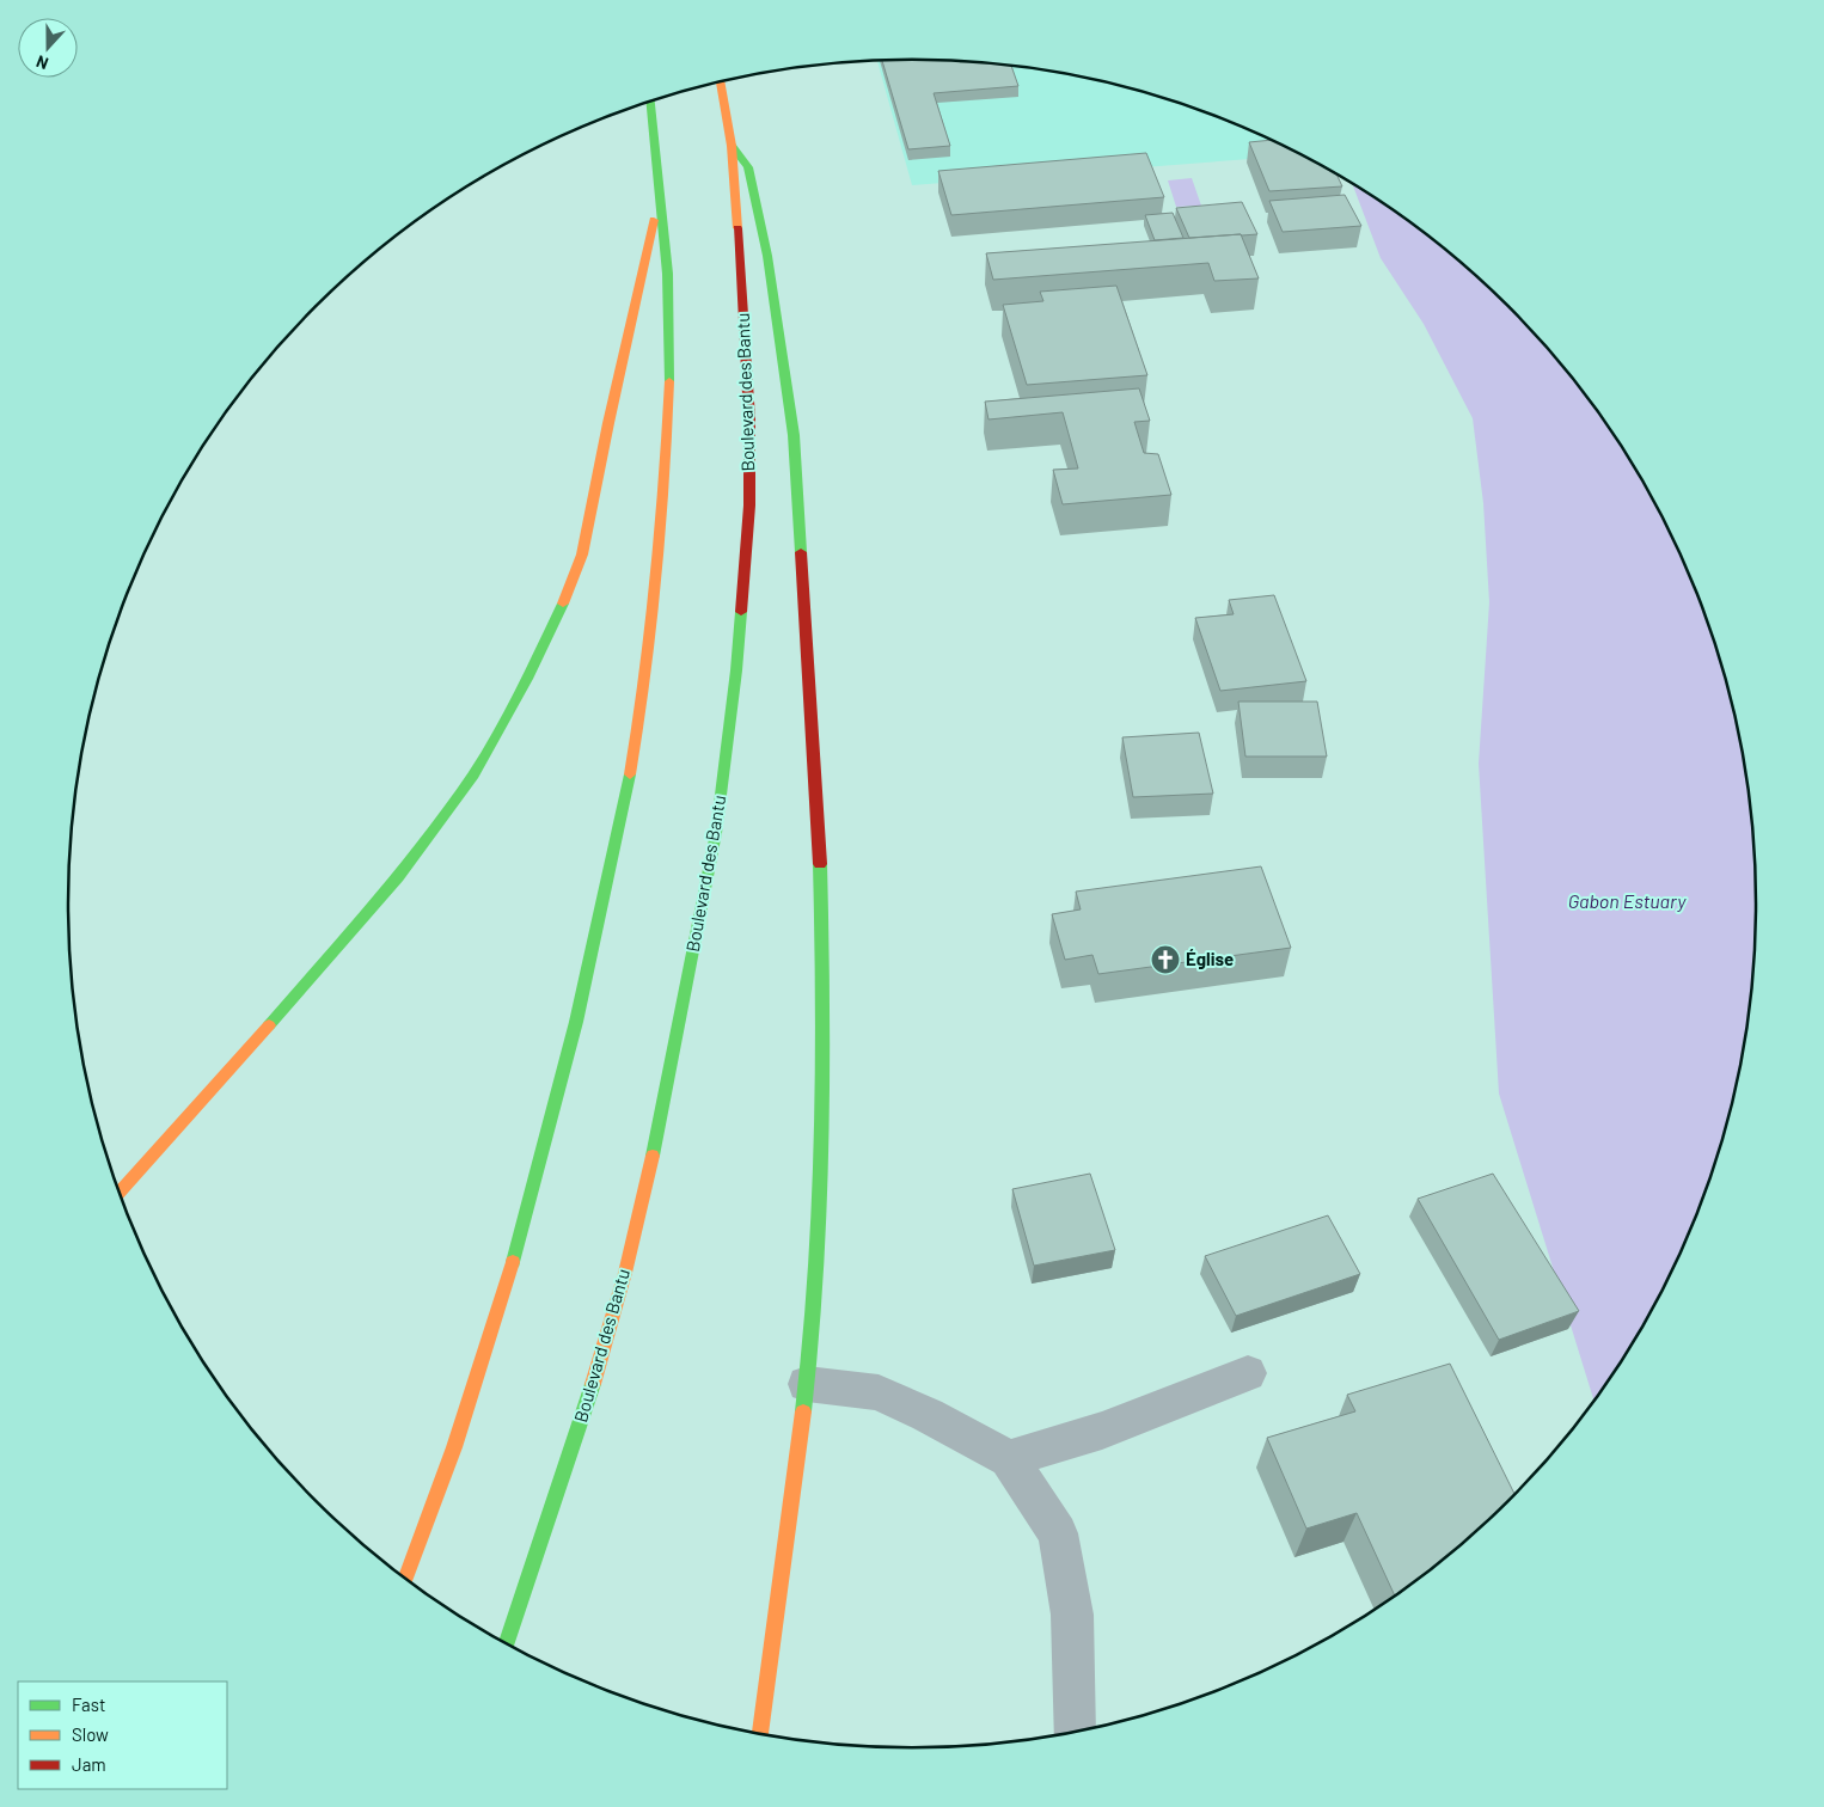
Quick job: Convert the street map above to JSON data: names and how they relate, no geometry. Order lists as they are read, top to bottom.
{
  "streets": {
    "highway": ["Boulevard des Bantu"]
  },
  "water": ["Gabon Estuary"],
  "places": {
    "church": ["Église"]
  },
  "legend": ["Fast", "Slow", "Jam"],
  "north": "bottom"
}
